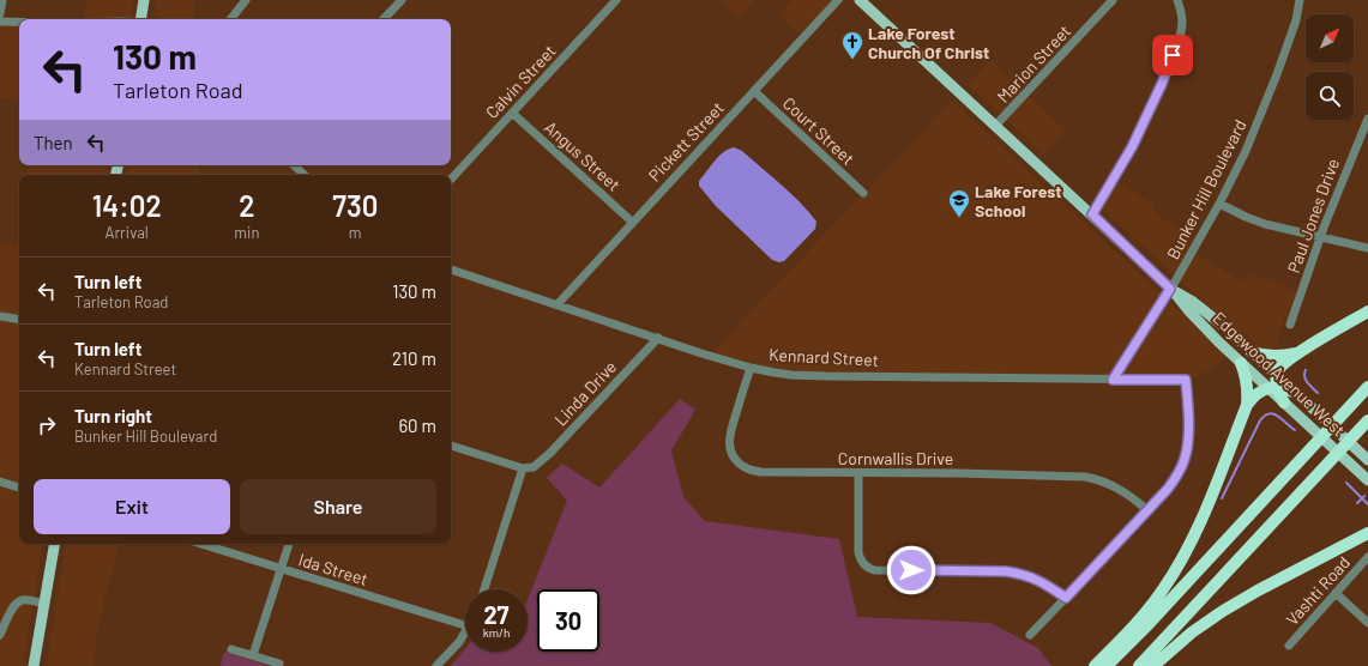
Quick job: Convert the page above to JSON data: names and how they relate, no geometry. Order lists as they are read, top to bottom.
{
  "streets": {
    "main road": ["Edgewood Avenue West"],
    "street": [
      "Marion Street",
      "Calvin Street",
      "Court Street",
      "Pickett Street",
      "Angus Street",
      "Bunker Hill Boulevard",
      "Paul Jones Drive",
      "Kennard Street",
      "Linda Drive",
      "Cornwallis Drive",
      "Ida Street",
      "Vashti Road"
    ]
  },
  "crossings": [
    ["Marion Street", "Edgewood Avenue West"],
    ["Calvin Street", "Angus Street"],
    ["Court Street", "Pickett Street"],
    ["Pickett Street", "Angus Street"],
    ["Pickett Street", "Kennard Street"],
    ["Bunker Hill Boulevard", "Kennard Street"],
    ["Bunker Hill Boulevard", "Edgewood Avenue West"],
    ["Kennard Street", "Linda Drive"],
    ["Kennard Street", "Cornwallis Drive"]
  ],
  "places": {
    "church": ["Lake Forest Church Of Christ"],
    "school or university": ["Lake Forest School"]
  },
  "north": "top right",
  "page": {
    "turn": ["130 m", "Tarleton Road"],
    "then": "Then",
    "eta": [
      "14:02",
      "Arrival",
      "2",
      "min",
      "730",
      "m"
    ],
    "list": [
      {
        "name": "Turn left",
        "note": "Tarleton Road",
        "value": "130 m"
      },
      {
        "name": "Turn left",
        "note": "Kennard Street",
        "value": "210 m"
      },
      {
        "name": "Turn right",
        "note": "Bunker Hill Boulevard",
        "value": "60 m"
      }
    ],
    "buttons": ["Exit", "Share"],
    "speed": "27 km/h",
    "limit": "30"
  }
}
